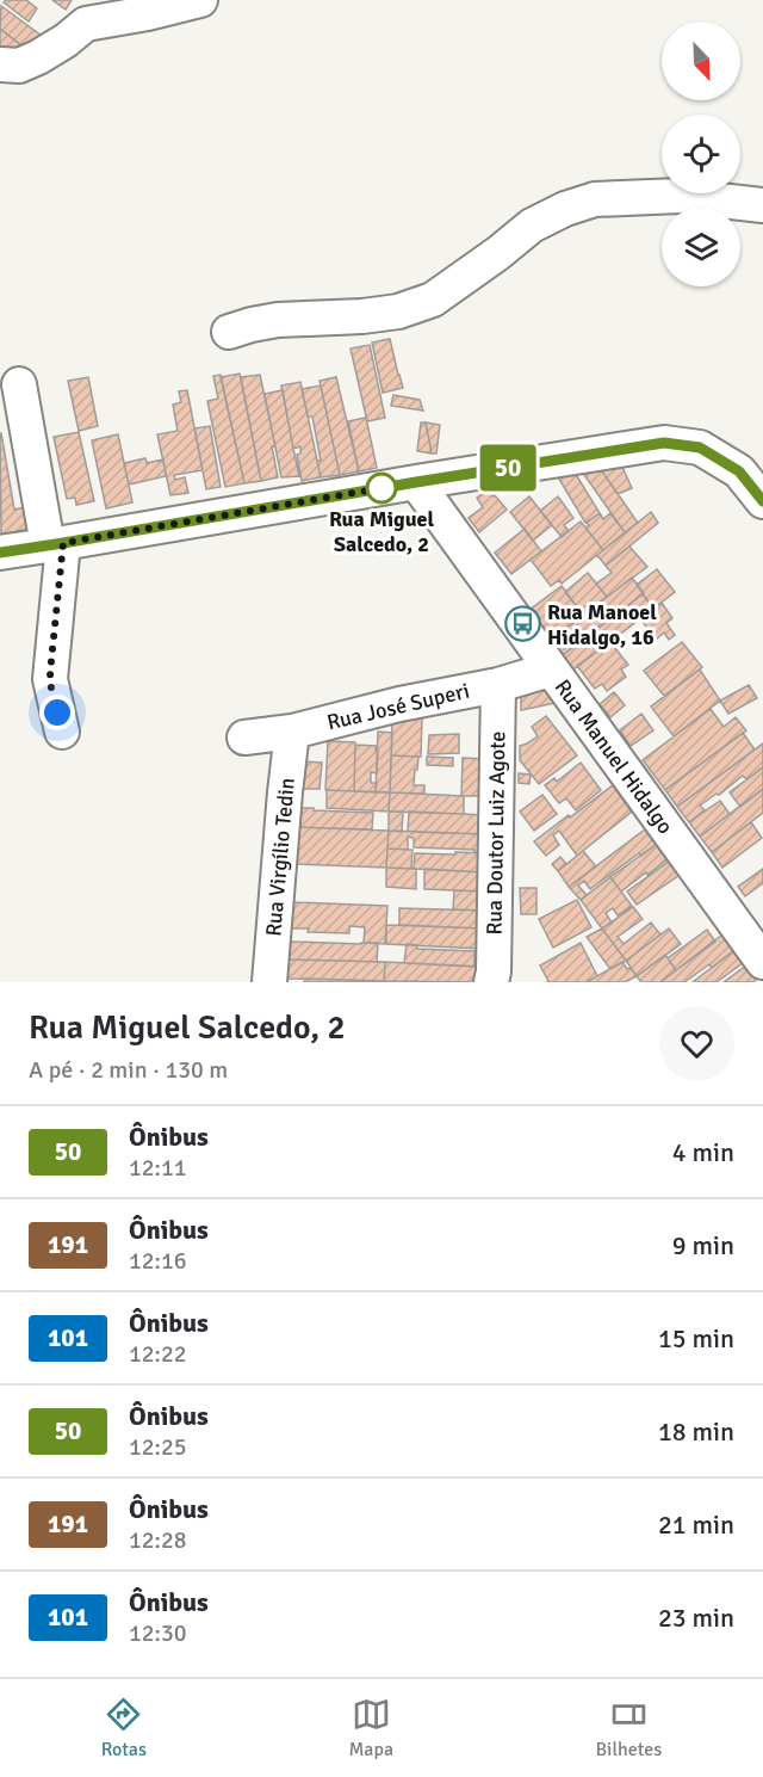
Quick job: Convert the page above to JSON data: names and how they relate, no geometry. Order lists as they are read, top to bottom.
{
  "streets": {
    "street": [
      "Rua José Superi",
      "Rua Manuel Hidalgo",
      "Rua Doutor Luiz Agote",
      "Rua Virgílio Tedin"
    ]
  },
  "crossings": [
    ["Rua José Superi", "Rua Manuel Hidalgo"],
    ["Rua José Superi", "Rua Doutor Luiz Agote"],
    ["Rua José Superi", "Rua Virgílio Tedin"]
  ],
  "places": {
    "other": ["Rua Miguel Salcedo, 2"],
    "bus stop": ["Rua Manoel Hidalgo, 16"]
  },
  "lines": ["bus line 50"],
  "north": "bottom right",
  "page": {
    "on_map": "50",
    "heading": ["Rua Miguel Salcedo, 2", "A pé · 2 min · 130 m"],
    "list": [
      {
        "mark": "50",
        "name": "Ônibus",
        "note": "12:11",
        "value": "4 min"
      },
      {
        "mark": "191",
        "name": "Ônibus",
        "note": "12:16",
        "value": "9 min"
      },
      {
        "mark": "101",
        "name": "Ônibus",
        "note": "12:22",
        "value": "15 min"
      },
      {
        "mark": "50",
        "name": "Ônibus",
        "note": "12:25",
        "value": "18 min"
      },
      {
        "mark": "191",
        "name": "Ônibus",
        "note": "12:28",
        "value": "21 min"
      },
      {
        "mark": "101",
        "name": "Ônibus",
        "note": "12:30",
        "value": "23 min"
      }
    ],
    "tabs": ["Rotas", "Mapa", "Bilhetes"]
  }
}
